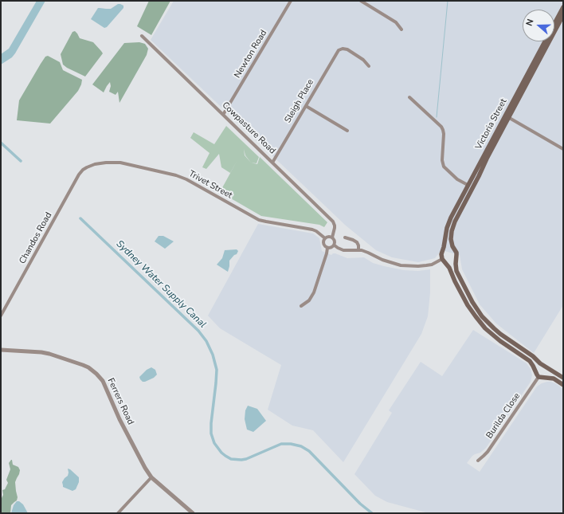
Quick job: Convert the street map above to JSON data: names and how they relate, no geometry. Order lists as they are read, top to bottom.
{
  "streets": {
    "main road": ["Victoria Street"],
    "street": [
      "Newton Road",
      "Sleigh Place",
      "Cowpasture Road",
      "Trivet Street",
      "Chandos Road",
      "Ferrers Road",
      "Burilda Close"
    ]
  },
  "crossings": [
    ["Newton Road", "Cowpasture Road"],
    ["Sleigh Place", "Cowpasture Road"],
    ["Cowpasture Road", "Trivet Street"],
    ["Trivet Street", "Chandos Road"]
  ],
  "water": ["Sydney Water Supply Canal"],
  "north": "left"
}
